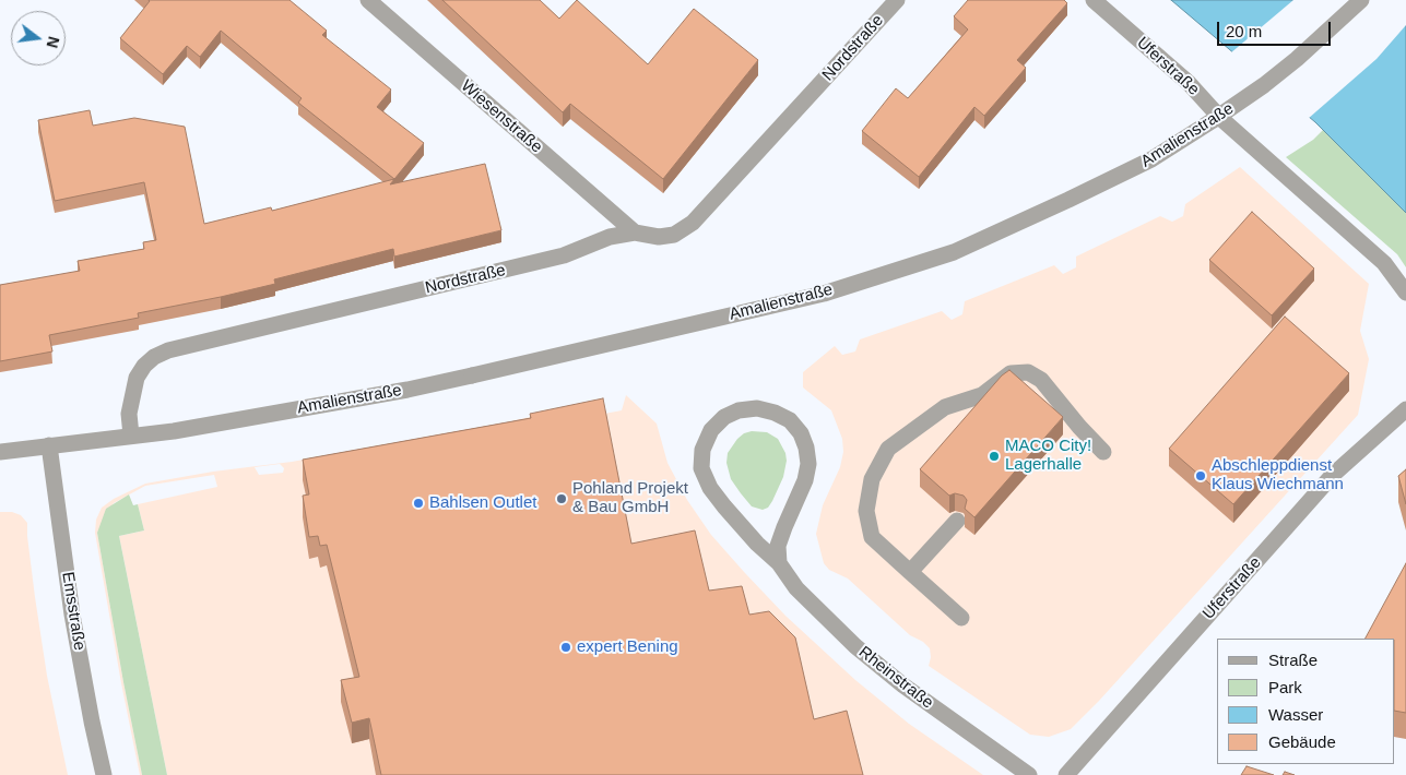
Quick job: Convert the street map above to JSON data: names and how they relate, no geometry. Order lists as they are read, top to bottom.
{
  "streets": {
    "street": [
      "Nordstraße",
      "Uferstraße",
      "Wiesenstraße",
      "Amalienstraße",
      "Emsstraße",
      "Rheinstraße"
    ]
  },
  "crossings": [
    ["Nordstraße", "Wiesenstraße"],
    ["Nordstraße", "Amalienstraße"]
  ],
  "places": [
    "MACO City! Lagerhalle",
    "Abschleppdienst Klaus Wiechmann",
    "Pohland Projekt & Bau GmbH",
    "Bahlsen Outlet",
    "expert Bening"
  ],
  "legend": [
    "Straße",
    "Park",
    "Wasser",
    "Gebäude"
  ],
  "scale_bar": "20 m",
  "north": "right"
}
